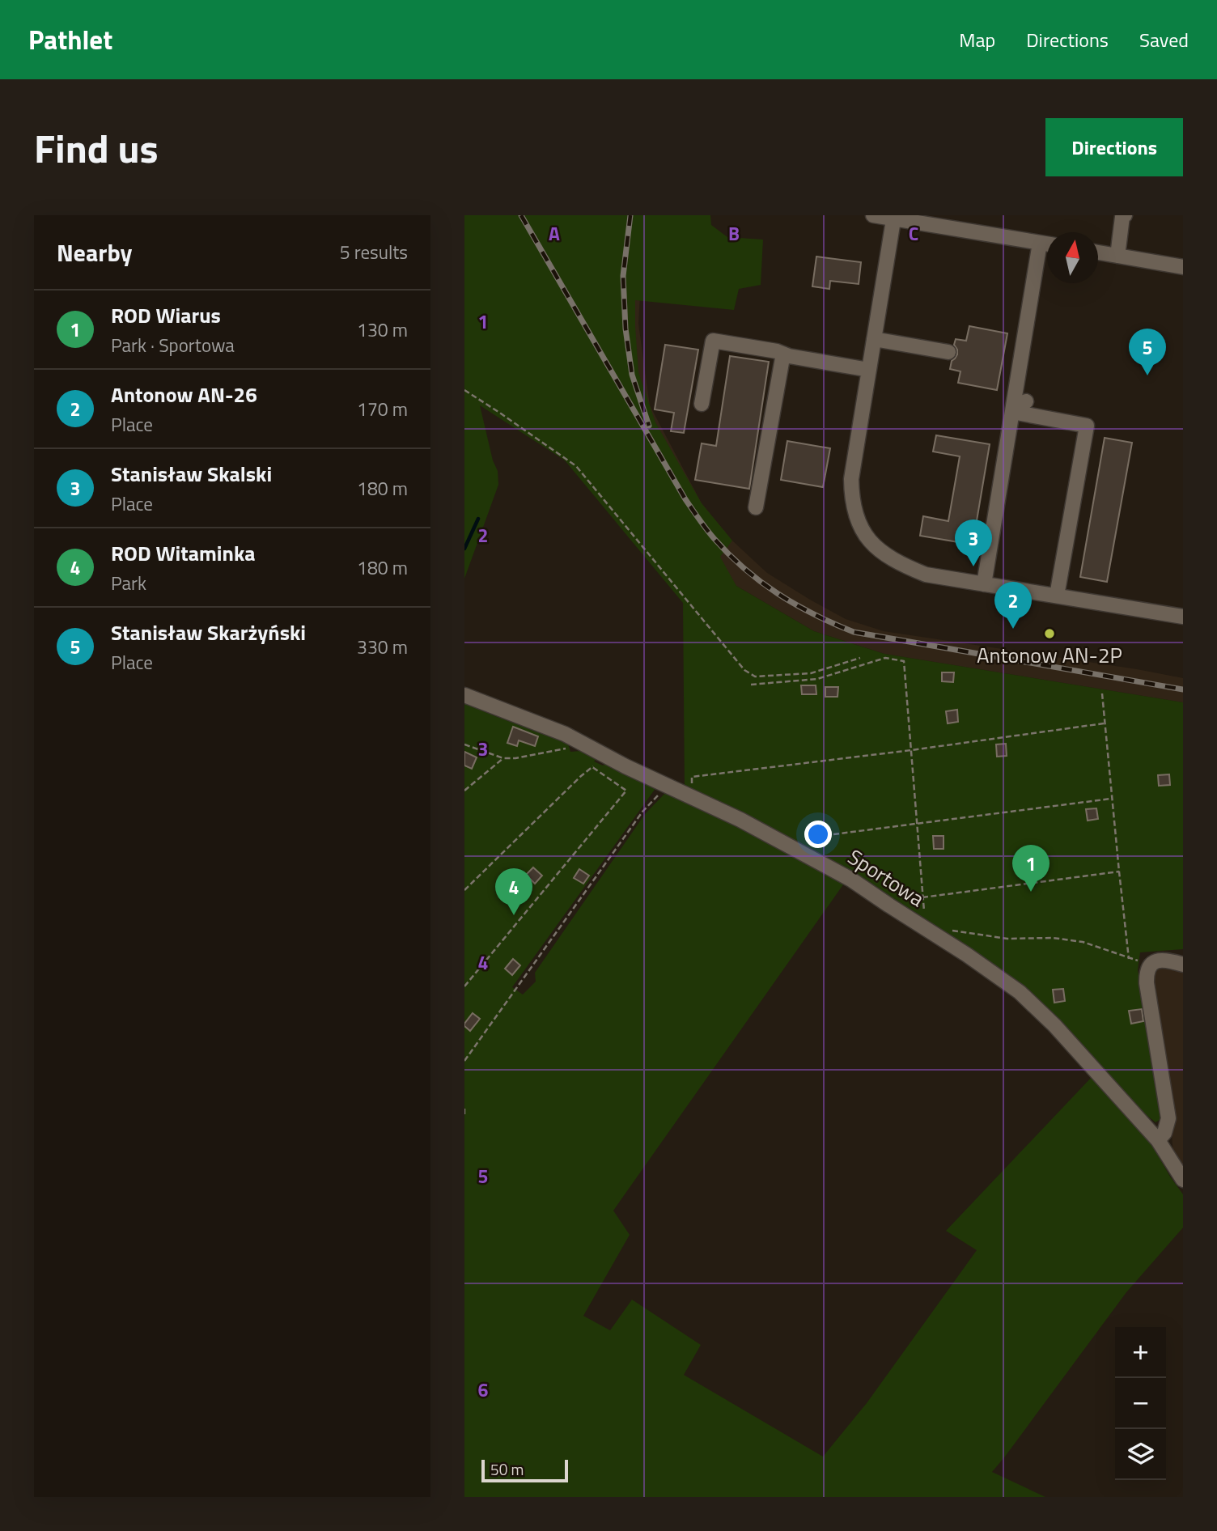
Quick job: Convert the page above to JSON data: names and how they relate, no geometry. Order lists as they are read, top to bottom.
{
  "streets": {
    "street": ["Sportowa"]
  },
  "places": ["Antonow AN-2P"],
  "scale_bar": "50 m",
  "north": "top",
  "page": {
    "header": "Pathlet",
    "nav": ["Map", "Directions", "Saved"],
    "title": "Find us",
    "buttons": "Directions",
    "heading": ["Nearby", "5 results"],
    "list": [
      {
        "mark": "1",
        "name": "ROD Wiarus",
        "note": "Park · Sportowa",
        "value": "130 m"
      },
      {
        "mark": "2",
        "name": "Antonow AN-26",
        "note": "Place",
        "value": "170 m"
      },
      {
        "mark": "3",
        "name": "Stanisław Skalski",
        "note": "Place",
        "value": "180 m"
      },
      {
        "mark": "4",
        "name": "ROD Witaminka",
        "note": "Park",
        "value": "180 m"
      },
      {
        "mark": "5",
        "name": "Stanisław Skarżyński",
        "note": "Place",
        "value": "330 m"
      }
    ],
    "pins": [
      "5",
      "3",
      "2",
      "1",
      "4"
    ],
    "map_buttons": ["+", "−"],
    "scale": "50 m"
  },
  "grid": {
    "columns": ["A", "B", "C"],
    "rows": [
      "1",
      "2",
      "3",
      "4",
      "5",
      "6"
    ]
  }
}
